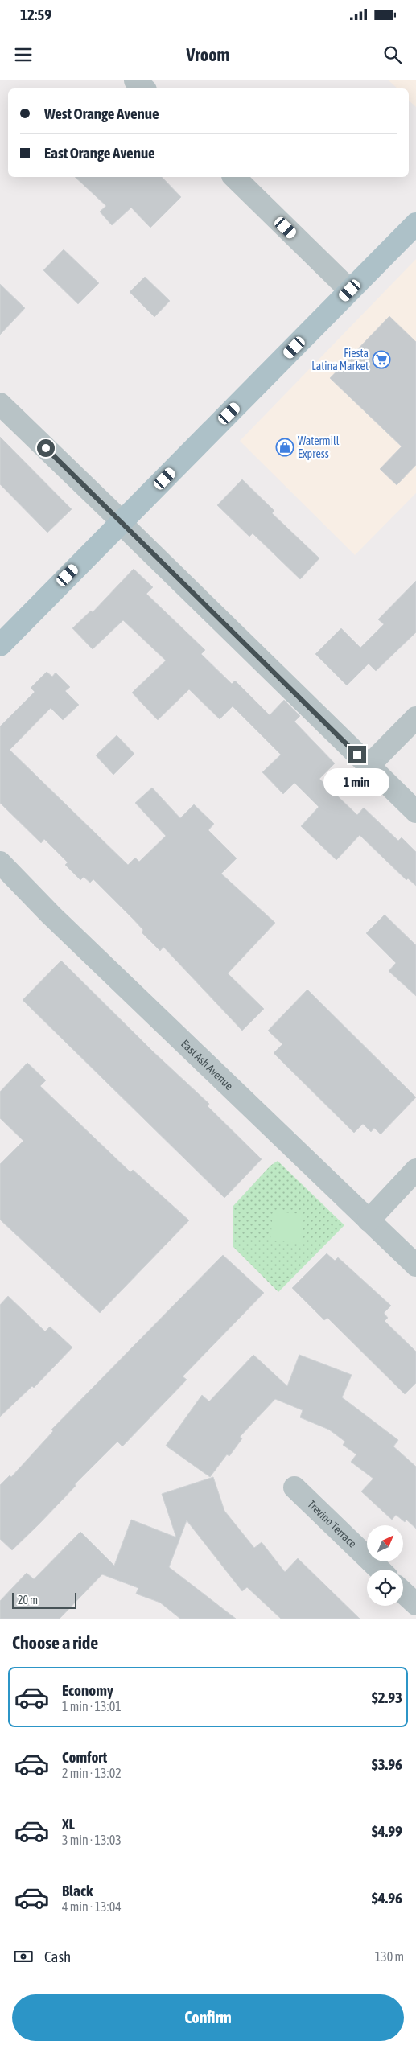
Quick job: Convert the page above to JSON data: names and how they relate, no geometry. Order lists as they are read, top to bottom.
{
  "streets": {
    "street": ["East Ash Avenue", "Trevino Terrace"]
  },
  "places": {
    "supermarket": ["Fiesta Latina Market"],
    "shop": ["Watermill Express"]
  },
  "scale_bar": "20 m",
  "north": "top right",
  "page": {
    "status": "12:59",
    "header": "Vroom",
    "banner": ["West Orange Avenue", "East Orange Avenue"],
    "bubble": "1 min",
    "scale": "20 m",
    "heading": "Choose a ride",
    "list": [
      {
        "name": "Economy",
        "note": "1 min · 13:01",
        "value": "$2.93"
      },
      {
        "name": "Comfort",
        "note": "2 min · 13:02",
        "value": "$3.96"
      },
      {
        "name": "XL",
        "note": "3 min · 13:03",
        "value": "$4.99"
      },
      {
        "name": "Black",
        "note": "4 min · 13:04",
        "value": "$4.96"
      }
    ],
    "pay": ["Cash", "130 m"],
    "buttons": "Confirm"
  }
}
